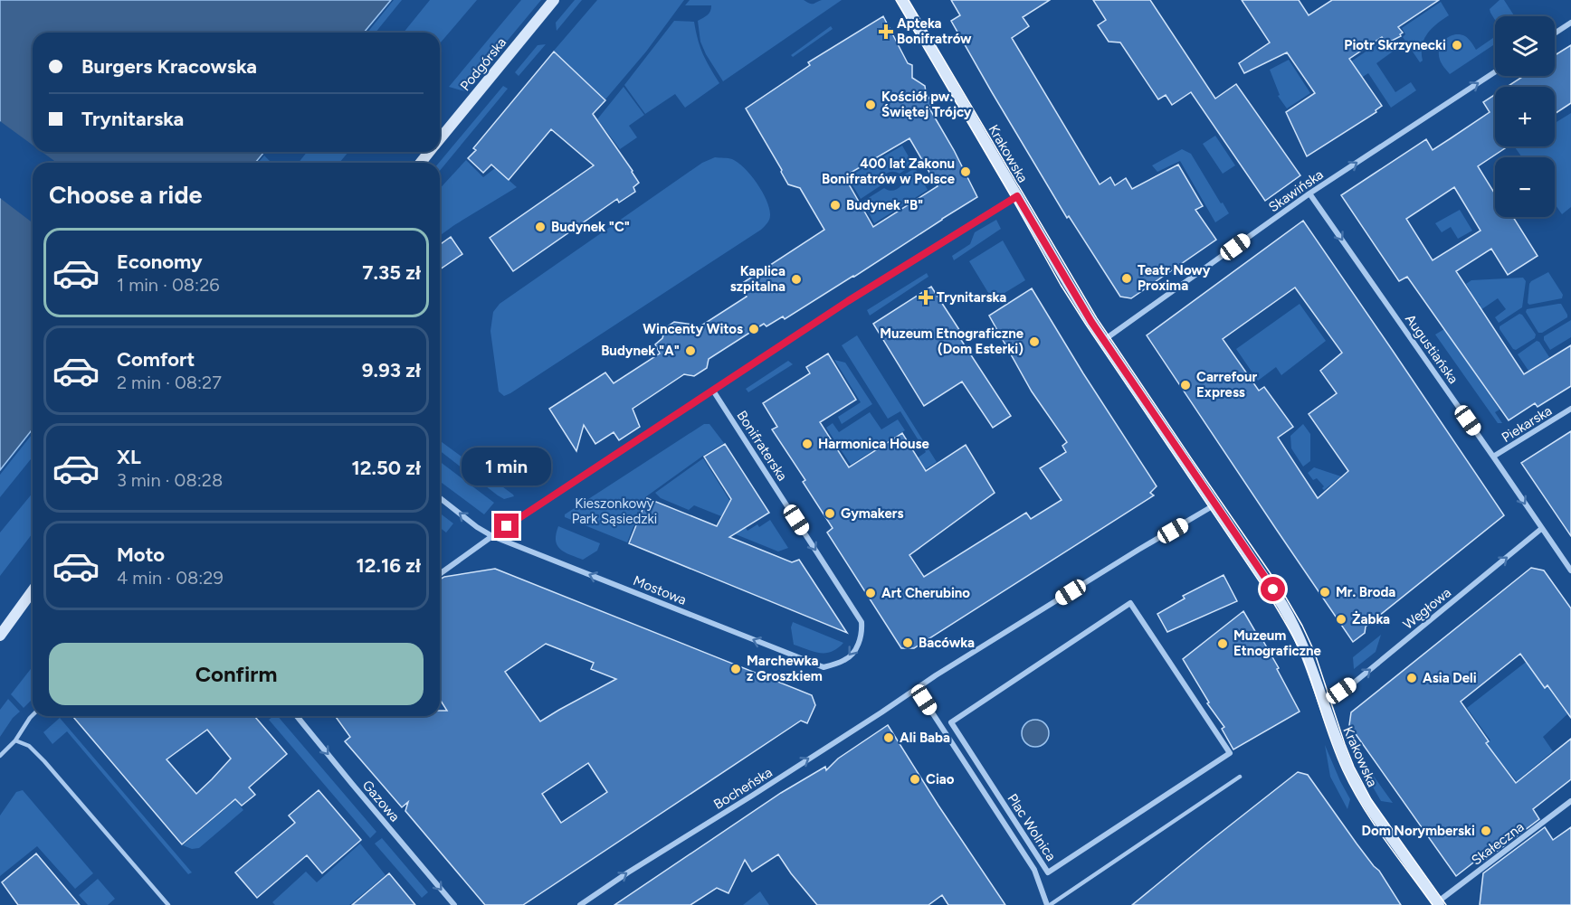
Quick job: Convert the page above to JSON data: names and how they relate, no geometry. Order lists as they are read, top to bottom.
{
  "streets": {
    "street": [
      "Podgórska",
      "Krakowska",
      "Skawińska",
      "Augustiańska",
      "Piekarska",
      "Bonifraterska",
      "Mostowa",
      "Węgłowa",
      "Bocheńska",
      "Gazowa",
      "Plac Wolnica",
      "Skałeczna"
    ]
  },
  "crossings": [
    ["Krakowska", "Skawińska"],
    ["Krakowska", "Węgłowa"],
    ["Krakowska", "Skałeczna"],
    ["Skawińska", "Augustiańska"],
    ["Augustiańska", "Piekarska"],
    ["Augustiańska", "Węgłowa"],
    ["Bonifraterska", "Mostowa"],
    ["Bocheńska", "Plac Wolnica"]
  ],
  "one_way": [
    "Skawińska",
    "Augustiańska",
    "Bonifraterska",
    "Mostowa",
    "Węgłowa",
    "Bocheńska",
    "Gazowa"
  ],
  "parks": ["Kieszonkowy Park Sąsiedzki"],
  "places": {
    "health": ["Apteka Bonifratrów", "Trynitarska"],
    "other": [
      "Piotr Skrzynecki",
      "Kościół pw. Świętej Trójcy",
      "400 lat Zakonu Bonifratrów w Polsce",
      "Budynek \"B\"",
      "Budynek \"C\"",
      "Teatr Nowy Proxima",
      "Kaplica szpitalna",
      "Wincenty Witos",
      "Muzeum Etnograficzne (Dom Esterki)",
      "Budynek \"A\"",
      "Carrefour Express",
      "Harmonica House",
      "Gymakers",
      "Mr. Broda",
      "Art Cherubino",
      "Żabka",
      "Bacówka",
      "Muzeum Etnograficzne",
      "Marchewka z Groszkiem",
      "Asia Deli",
      "Ali Baba",
      "Ciao",
      "Dom Norymberski"
    ]
  },
  "page": {
    "map_buttons": ["+", "−"],
    "banner": ["Burgers Kracowska", "Trynitarska"],
    "heading": "Choose a ride",
    "list": [
      {
        "name": "Economy",
        "note": "1 min · 08:26",
        "value": "7.35 zł"
      },
      {
        "name": "Comfort",
        "note": "2 min · 08:27",
        "value": "9.93 zł"
      },
      {
        "name": "XL",
        "note": "3 min · 08:28",
        "value": "12.50 zł"
      },
      {
        "name": "Moto",
        "note": "4 min · 08:29",
        "value": "12.16 zł"
      }
    ],
    "bubble": "1 min",
    "buttons": "Confirm"
  }
}
